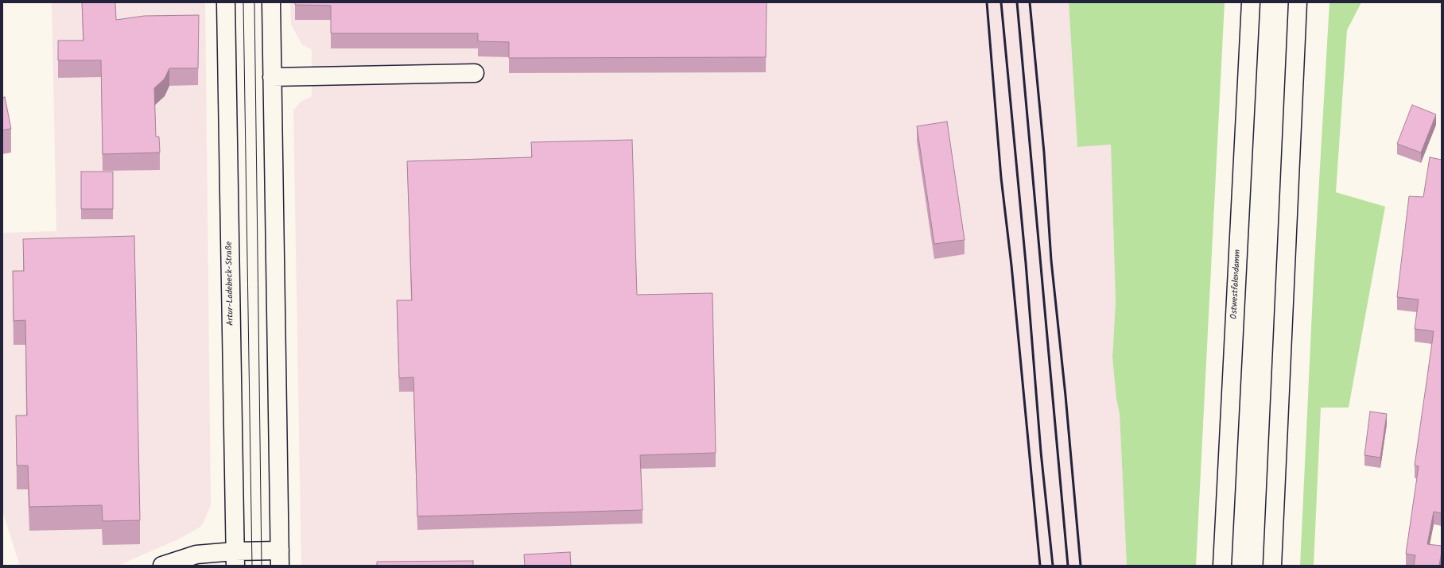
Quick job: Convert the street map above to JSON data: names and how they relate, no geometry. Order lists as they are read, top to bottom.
{
  "streets": {
    "main road": ["Artur-Ladebeck-Straße", "Ostwestfalendamm"]
  }
}
